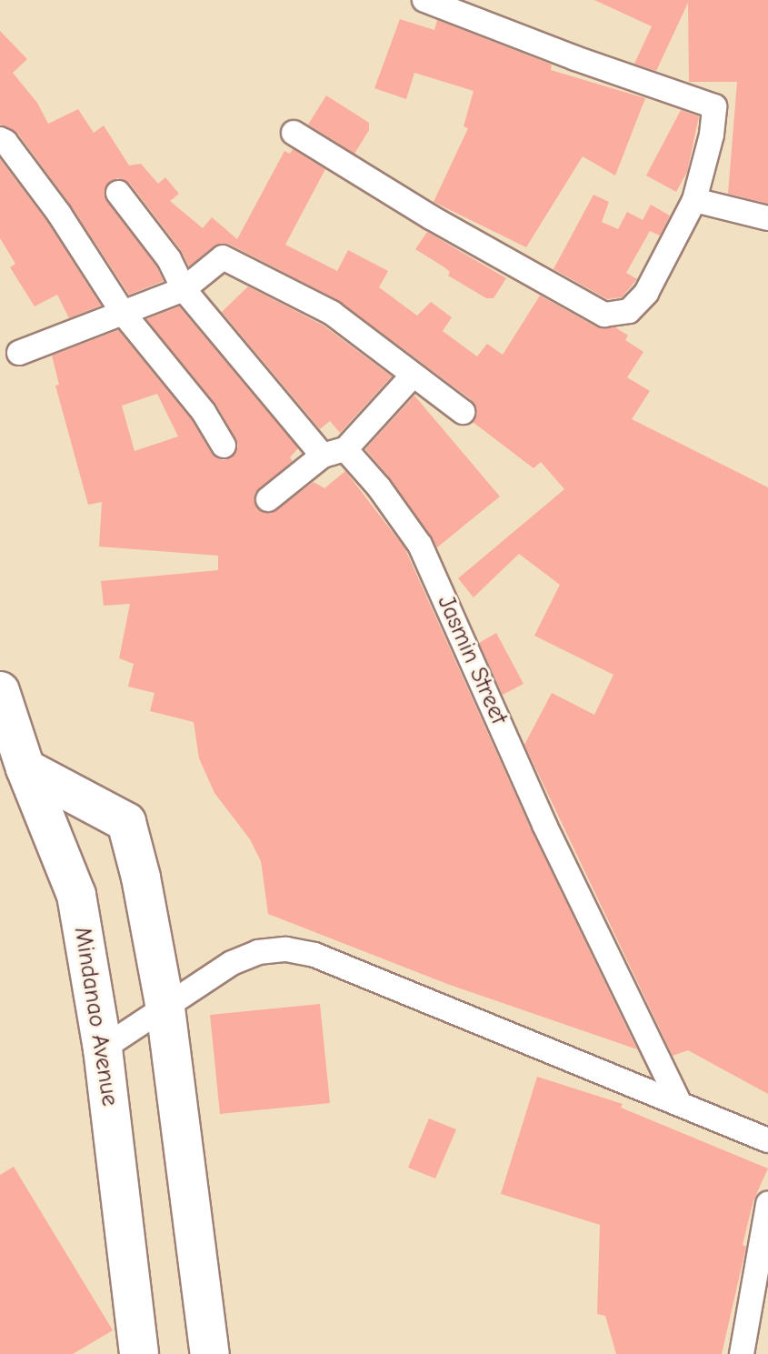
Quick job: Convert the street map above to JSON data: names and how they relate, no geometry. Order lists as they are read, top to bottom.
{
  "streets": {
    "main road": ["Mindanao Avenue"],
    "street": ["Jasmin Street"]
  }
}
